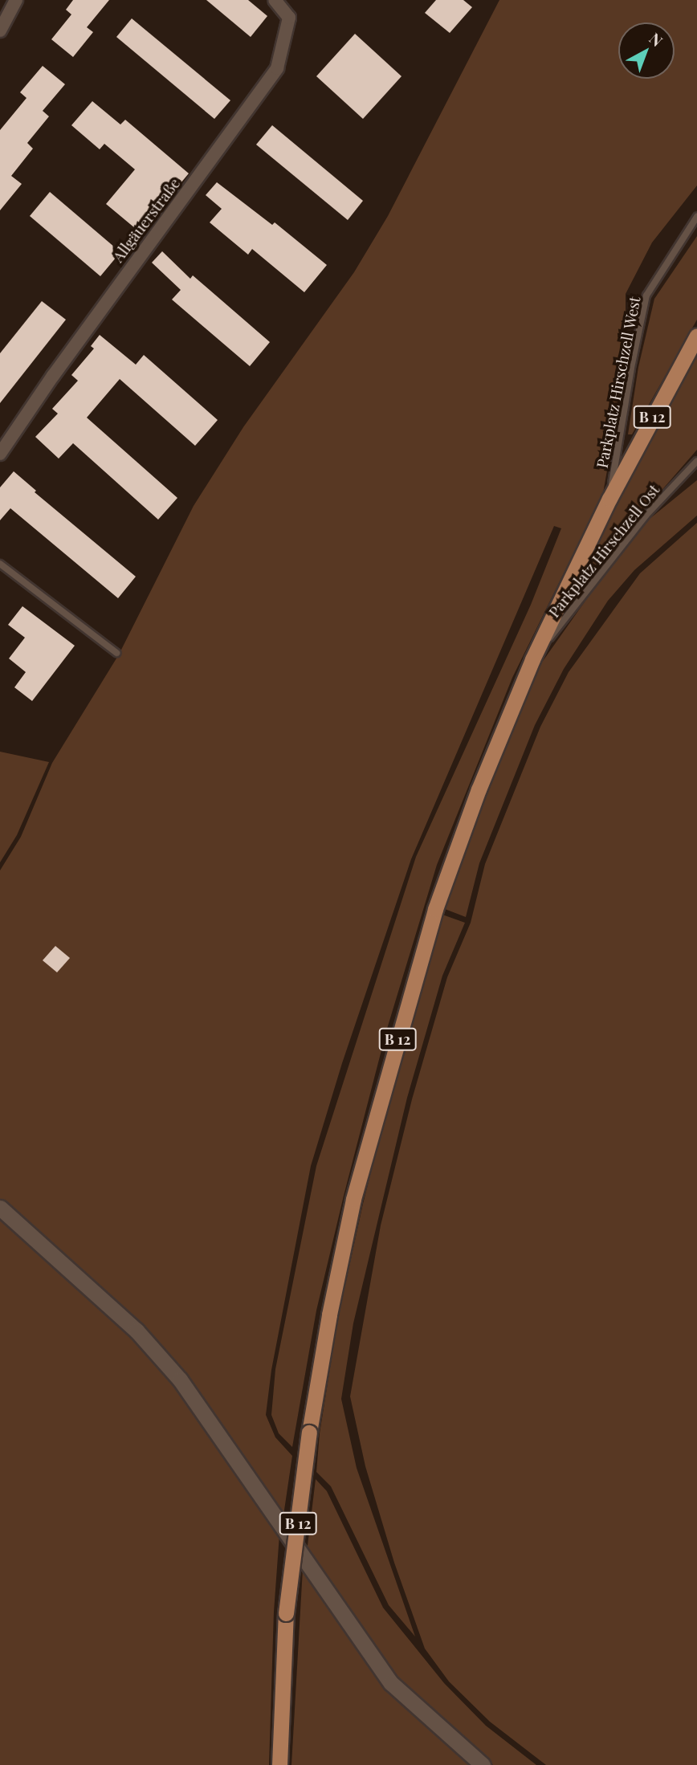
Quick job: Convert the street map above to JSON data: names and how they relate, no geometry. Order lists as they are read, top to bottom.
{
  "streets": {
    "main road": ["B 12"],
    "street": ["Allgäuerstraße"],
    "lane": ["Parkplatz Hirschzell West", "Parkplatz Hirschzell Ost"]
  },
  "crossings": [
    ["Parkplatz Hirschzell West", "B 12"],
    ["B 12", "Parkplatz Hirschzell Ost"]
  ],
  "north": "top right"
}
